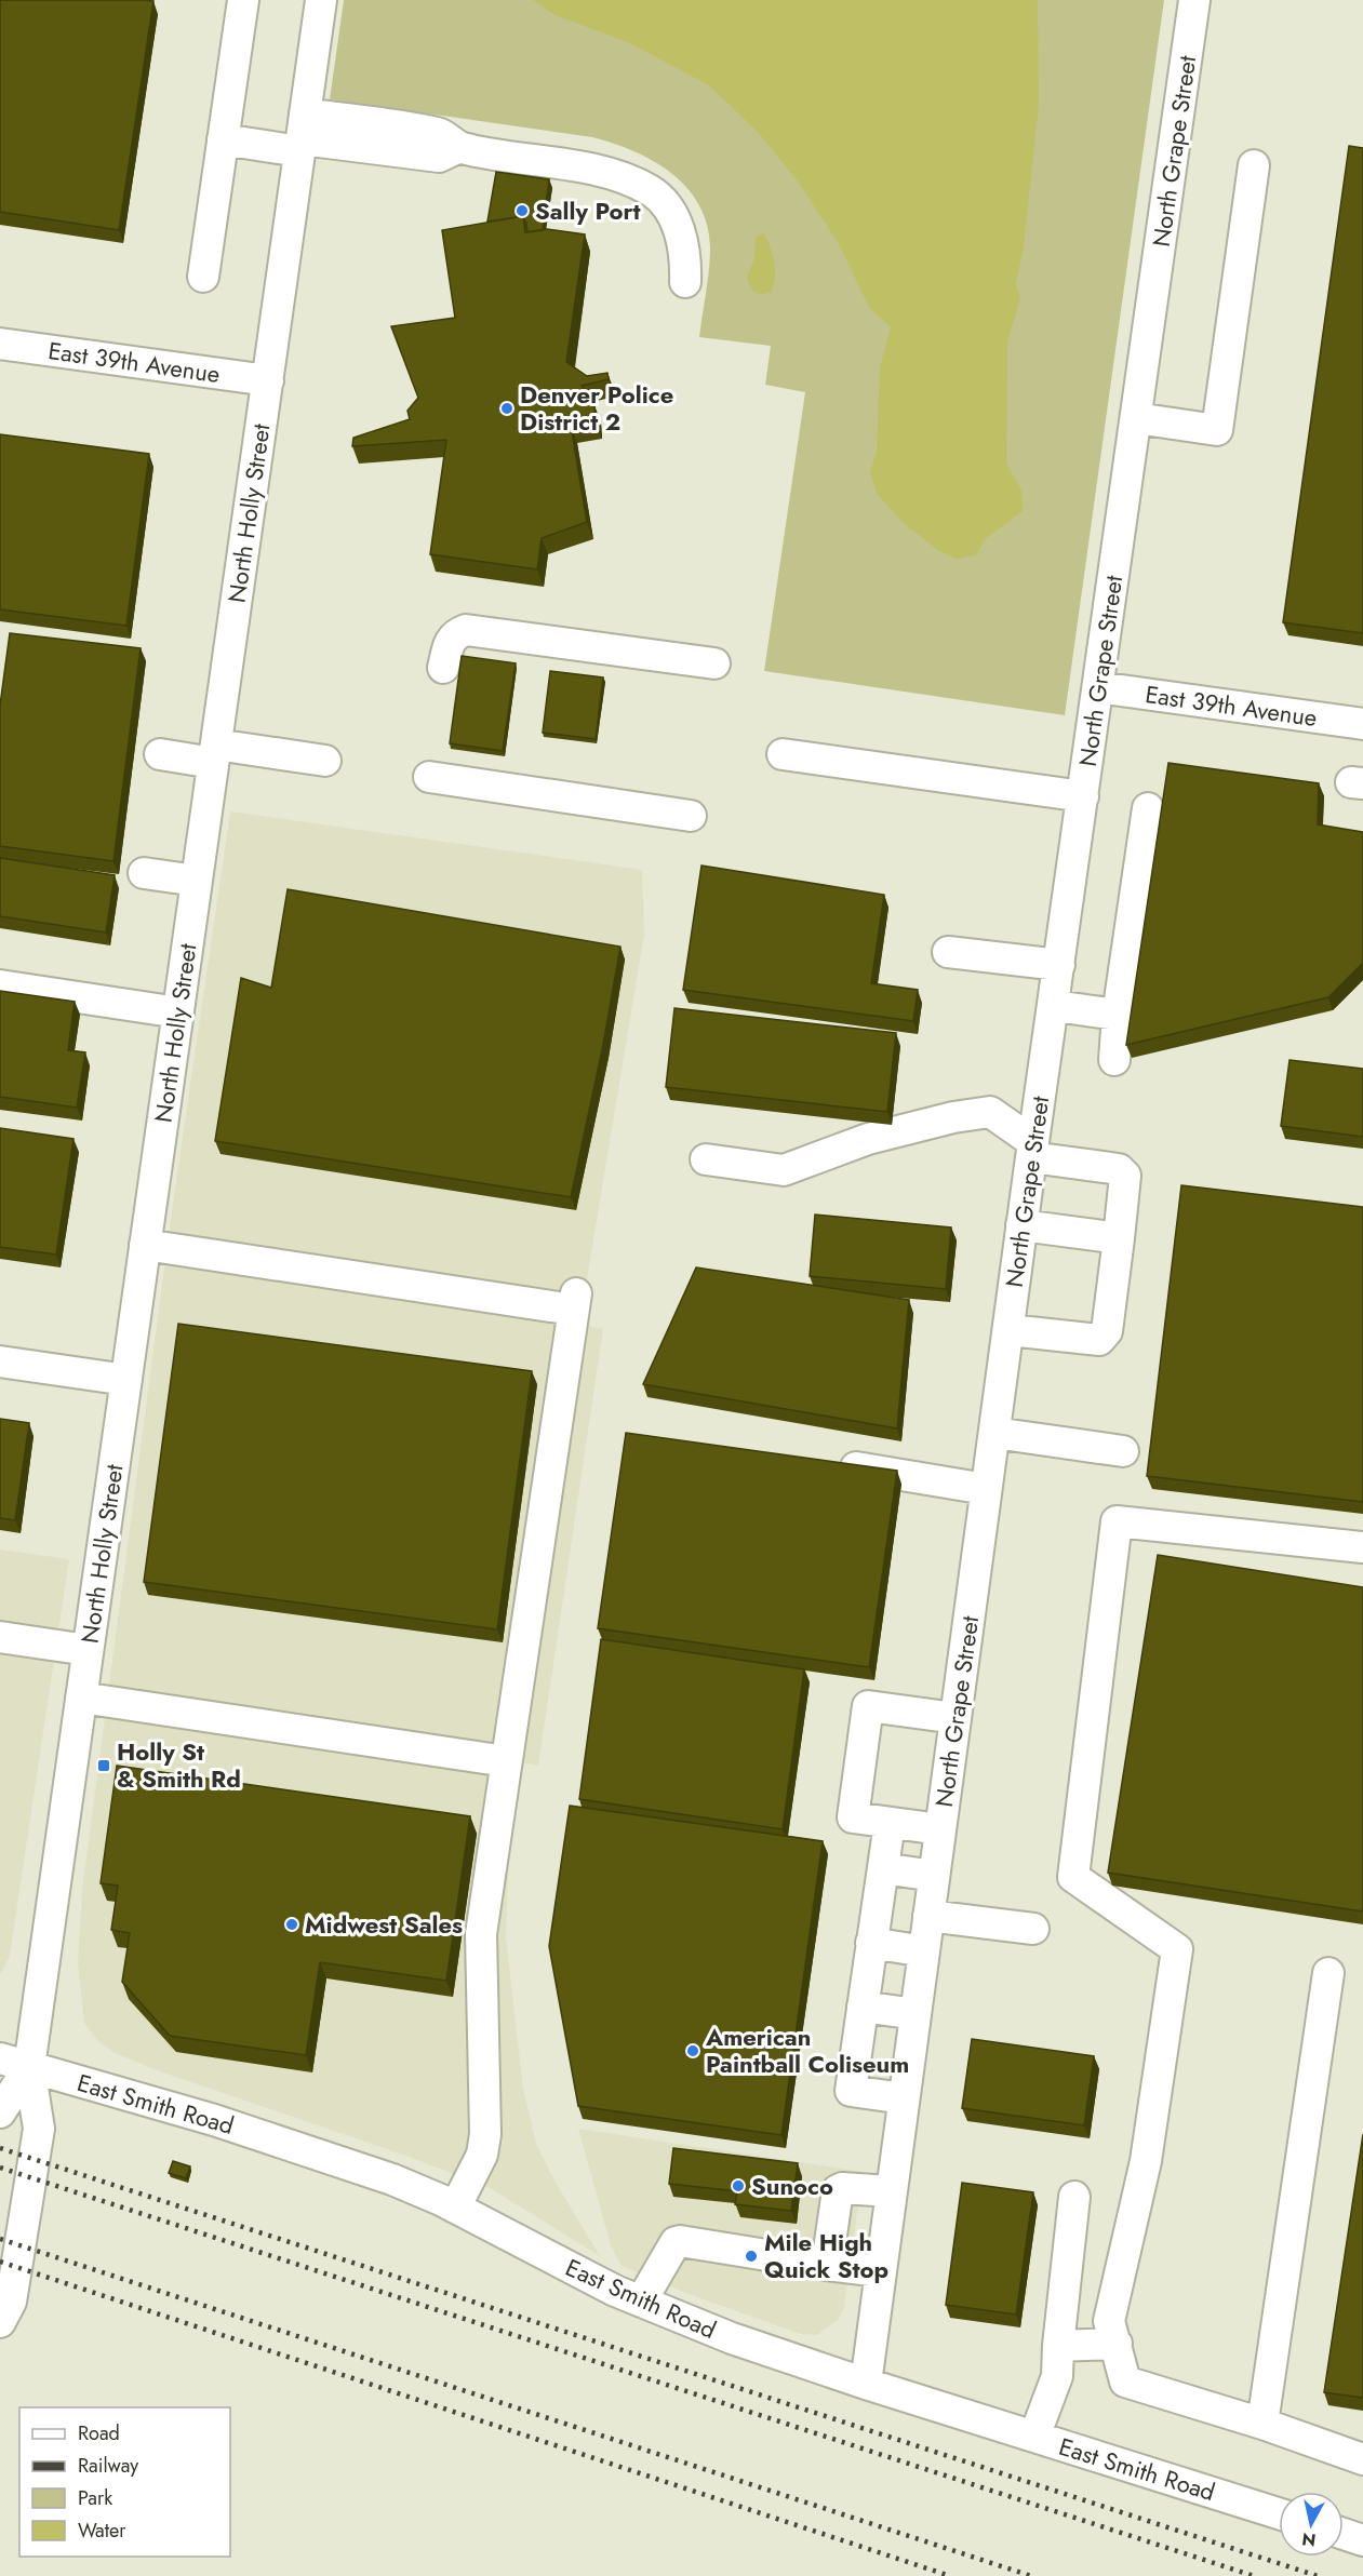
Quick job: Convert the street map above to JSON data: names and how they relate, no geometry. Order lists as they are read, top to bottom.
{
  "streets": {
    "street": [
      "North Grape Street",
      "East 39th Avenue",
      "North Holly Street",
      "East Smith Road"
    ]
  },
  "crossings": [
    ["North Grape Street", "East 39th Avenue"],
    ["North Grape Street", "East Smith Road"],
    ["East 39th Avenue", "North Holly Street"],
    ["North Holly Street", "East Smith Road"]
  ],
  "places": {
    "other": [
      "Sally Port",
      "Denver Police District 2",
      "Midwest Sales",
      "American Paintball Coliseum",
      "Sunoco",
      "Mile High Quick Stop"
    ],
    "transit": ["Holly St & Smith Rd"]
  },
  "legend": [
    "Road",
    "Railway",
    "Park",
    "Water"
  ],
  "north": "bottom"
}
